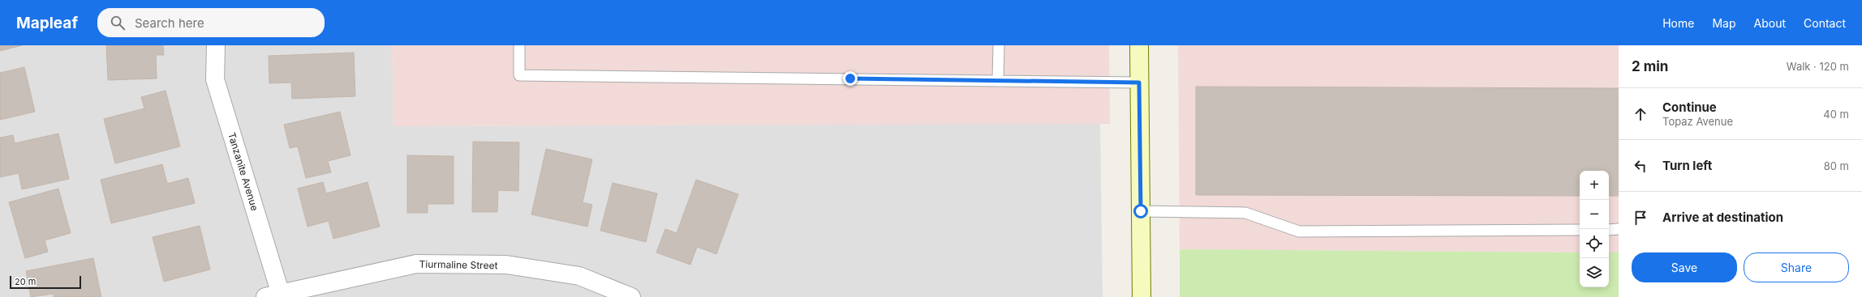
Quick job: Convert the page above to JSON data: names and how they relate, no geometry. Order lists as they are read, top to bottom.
{
  "streets": {
    "street": ["Tanzanite Avenue", "Tiurmaline Street"]
  },
  "crossings": [
    ["Tanzanite Avenue", "Tiurmaline Street"]
  ],
  "scale_bar": "20 m",
  "page": {
    "header": "Mapleaf",
    "search": "Search here",
    "nav": [
      "Home",
      "Map",
      "About",
      "Contact"
    ],
    "heading": ["2 min", "Walk · 120 m"],
    "list": [
      ["Continue", "Topaz Avenue", "40 m"],
      ["Turn left", "80 m"],
      "Arrive at destination"
    ],
    "map_buttons": ["+", "−"],
    "buttons": ["Save", "Share"],
    "scale": "20 m"
  }
}
